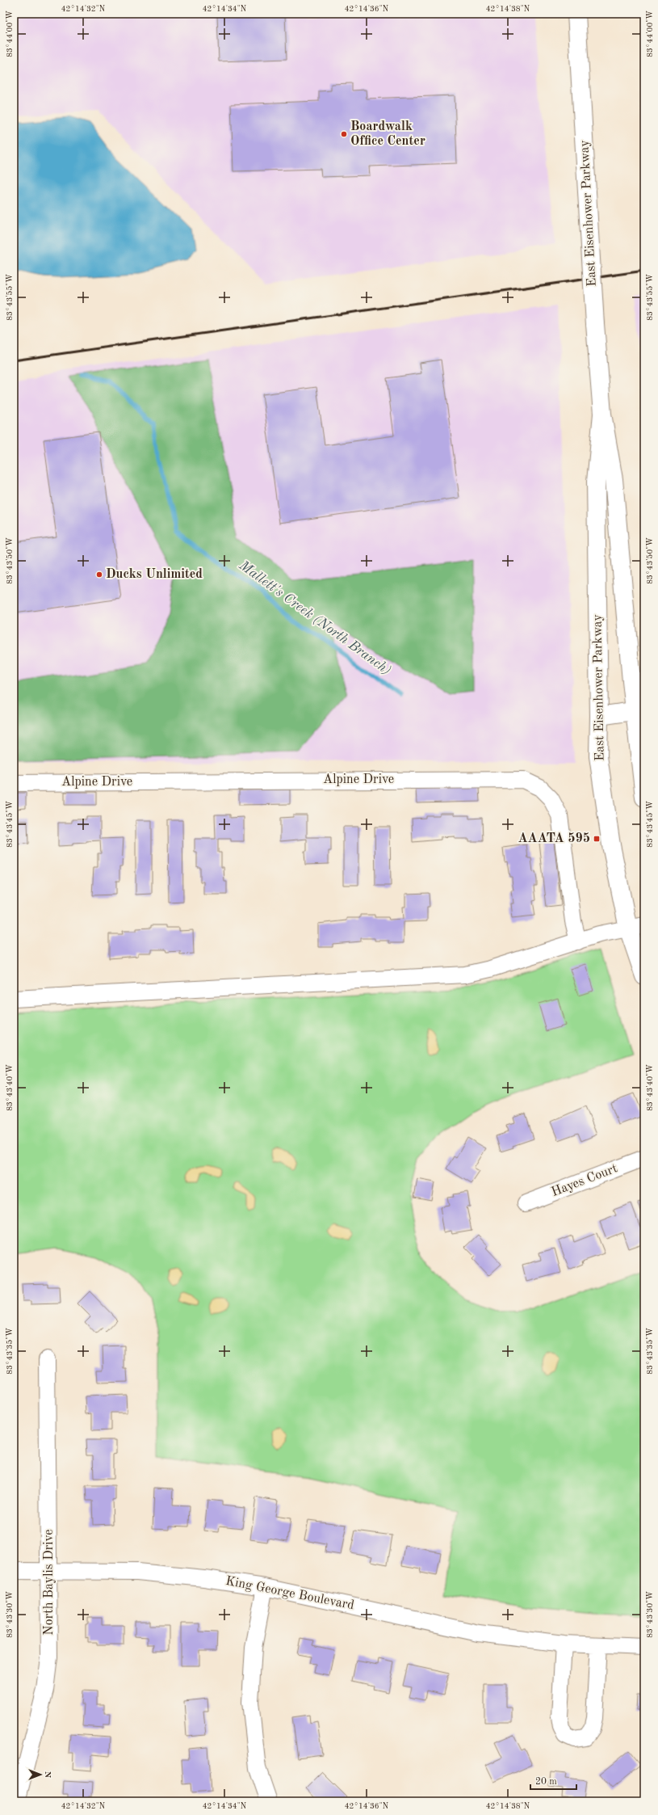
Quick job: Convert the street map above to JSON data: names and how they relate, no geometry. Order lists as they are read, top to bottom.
{
  "streets": {
    "main road": ["East Eisenhower Parkway"],
    "street": [
      "Alpine Drive",
      "Hayes Court",
      "North Baylis Drive",
      "King George Boulevard"
    ]
  },
  "crossings": [
    ["North Baylis Drive", "King George Boulevard"]
  ],
  "water": ["Mallett's Creek (North Branch)"],
  "places": {
    "other": ["Boardwalk Office Center", "Ducks Unlimited"],
    "transit": ["AAATA 595"]
  },
  "scale_bar": "20 m",
  "north": "right",
  "coordinates": [
    "42°14'32\"N",
    "42°14'34\"N",
    "42°14'36\"N",
    "42°14'38\"N",
    "83°44'00\"W",
    "83°43'55\"W",
    "83°43'50\"W",
    "83°43'45\"W",
    "83°43'40\"W",
    "83°43'35\"W",
    "83°43'30\"W"
  ]
}
